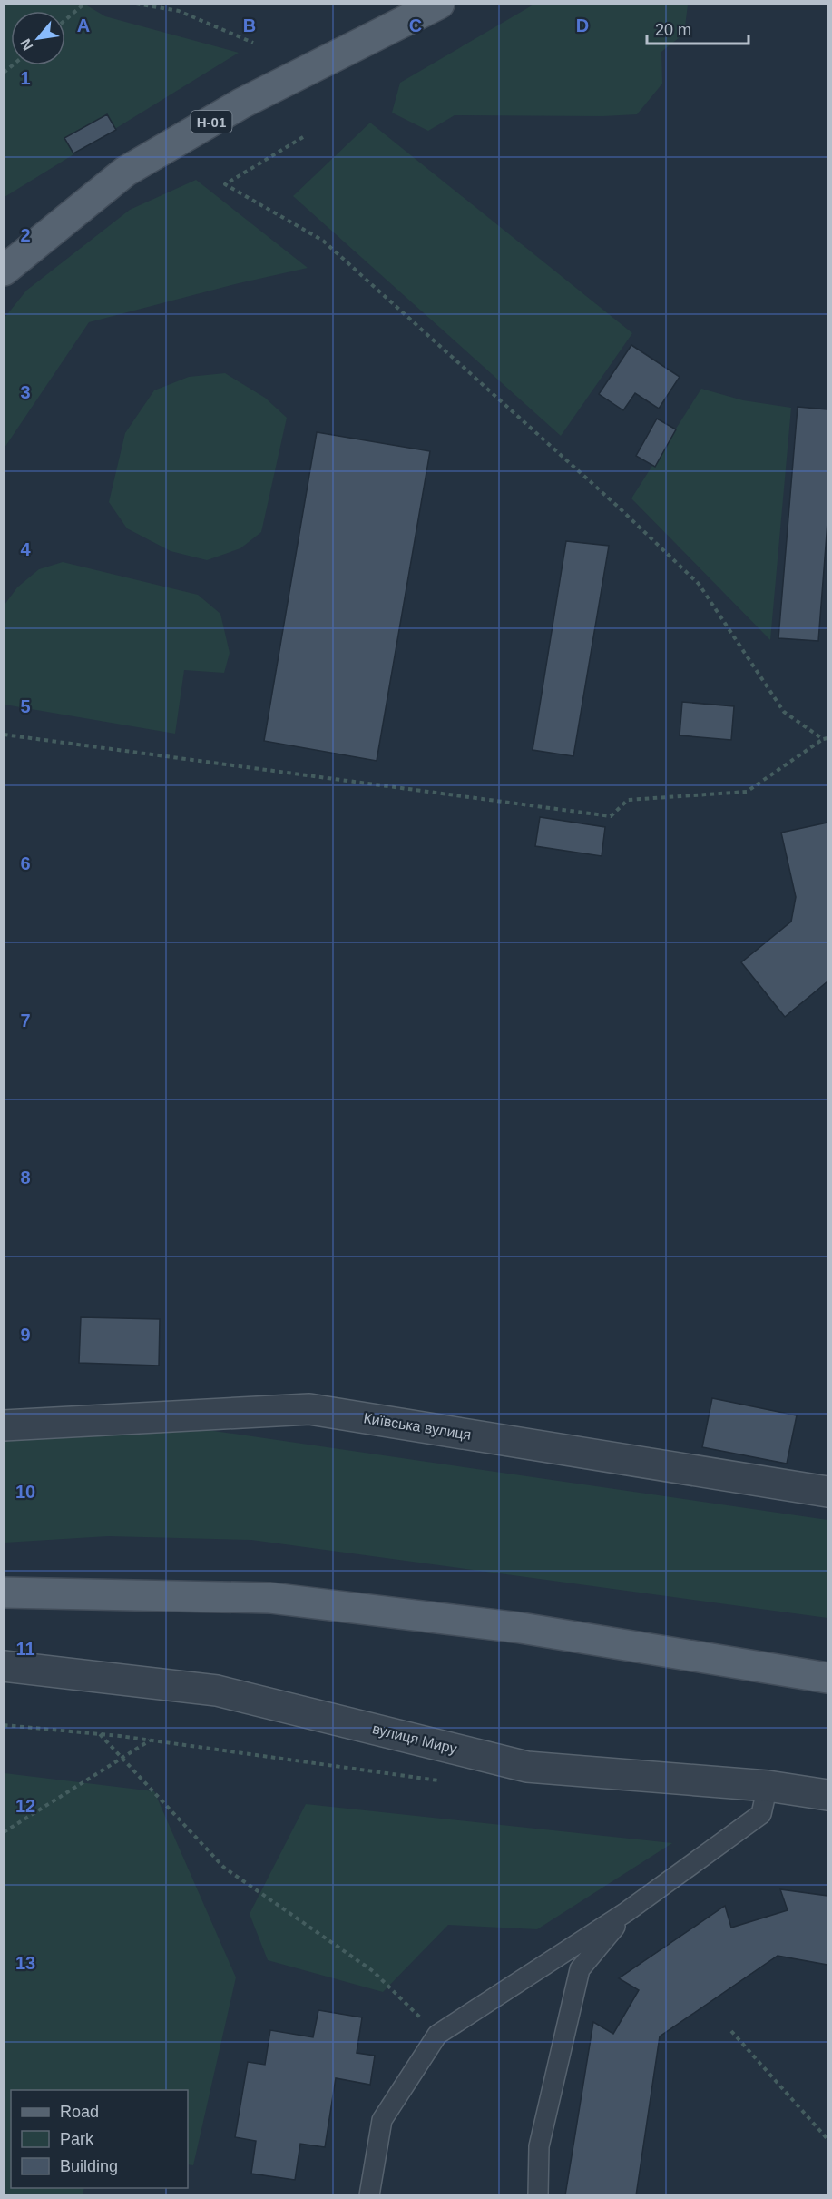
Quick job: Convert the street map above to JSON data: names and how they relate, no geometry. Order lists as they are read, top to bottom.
{
  "streets": {
    "main road": ["Н-01"],
    "street": ["Київська вулиця", "вулиця Миру"]
  },
  "legend": ["Road", "Park", "Building"],
  "scale_bar": "20 m",
  "north": "bottom left",
  "grid": {
    "columns": [
      "A",
      "B",
      "C",
      "D"
    ],
    "rows": [
      "1",
      "2",
      "3",
      "4",
      "5",
      "6",
      "7",
      "8",
      "9",
      "10",
      "11",
      "12",
      "13"
    ]
  }
}
